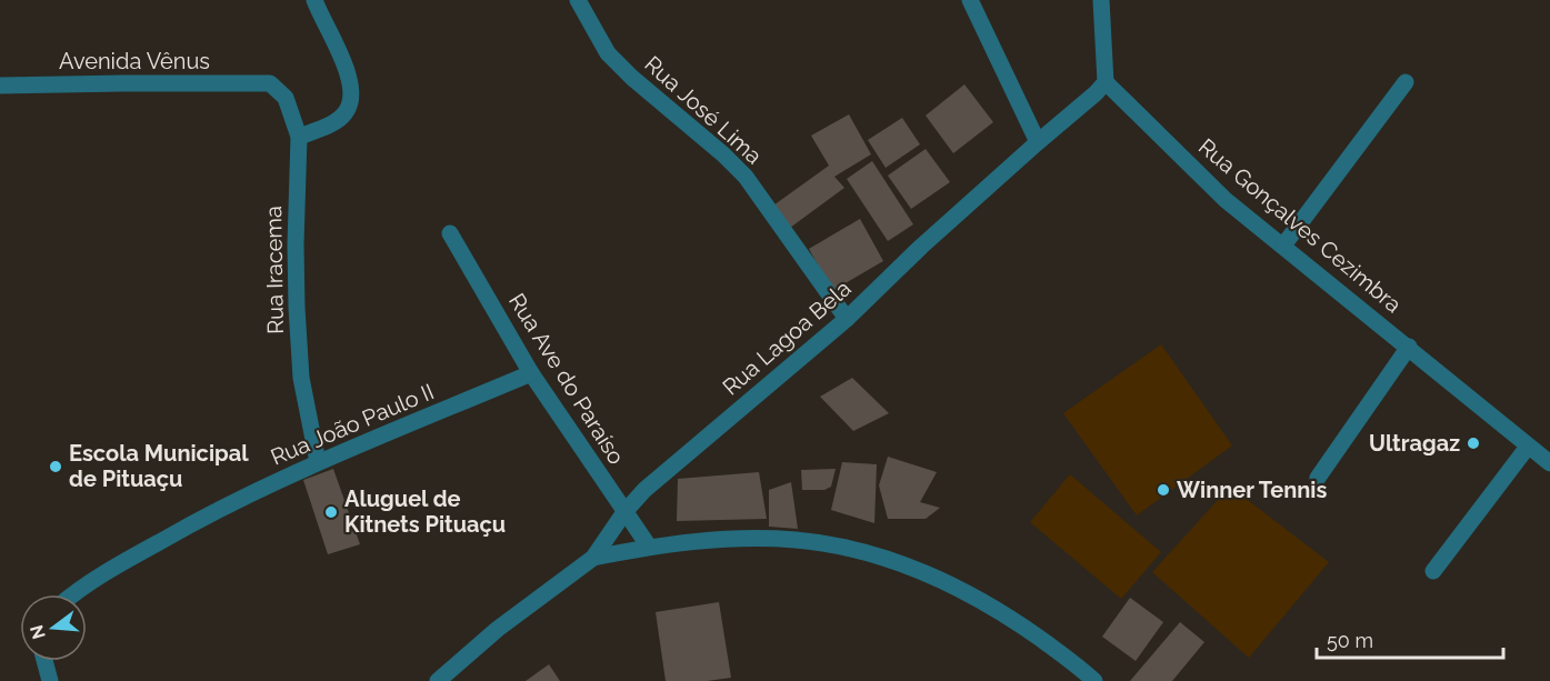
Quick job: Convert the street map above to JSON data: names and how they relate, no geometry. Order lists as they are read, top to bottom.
{
  "streets": {
    "street": [
      "Avenida Vênus",
      "Rua José Lima",
      "Rua Gonçalves Cezimbra",
      "Rua Iracema",
      "Rua Lagoa Bela",
      "Rua Ave do Paraíso",
      "Rua João Paulo II"
    ]
  },
  "crossings": [
    ["Avenida Vênus", "Rua Iracema"],
    ["Rua José Lima", "Rua Lagoa Bela"],
    ["Rua Gonçalves Cezimbra", "Rua Lagoa Bela"],
    ["Rua Iracema", "Rua João Paulo II"],
    ["Rua Lagoa Bela", "Rua Ave do Paraíso"],
    ["Rua Ave do Paraíso", "Rua João Paulo II"]
  ],
  "places": [
    "Ultragaz",
    "Escola Municipal de Pituaçu",
    "Winner Tennis",
    "Aluguel de Kitnets Pituaçu"
  ],
  "scale_bar": "50 m",
  "north": "left"
}
